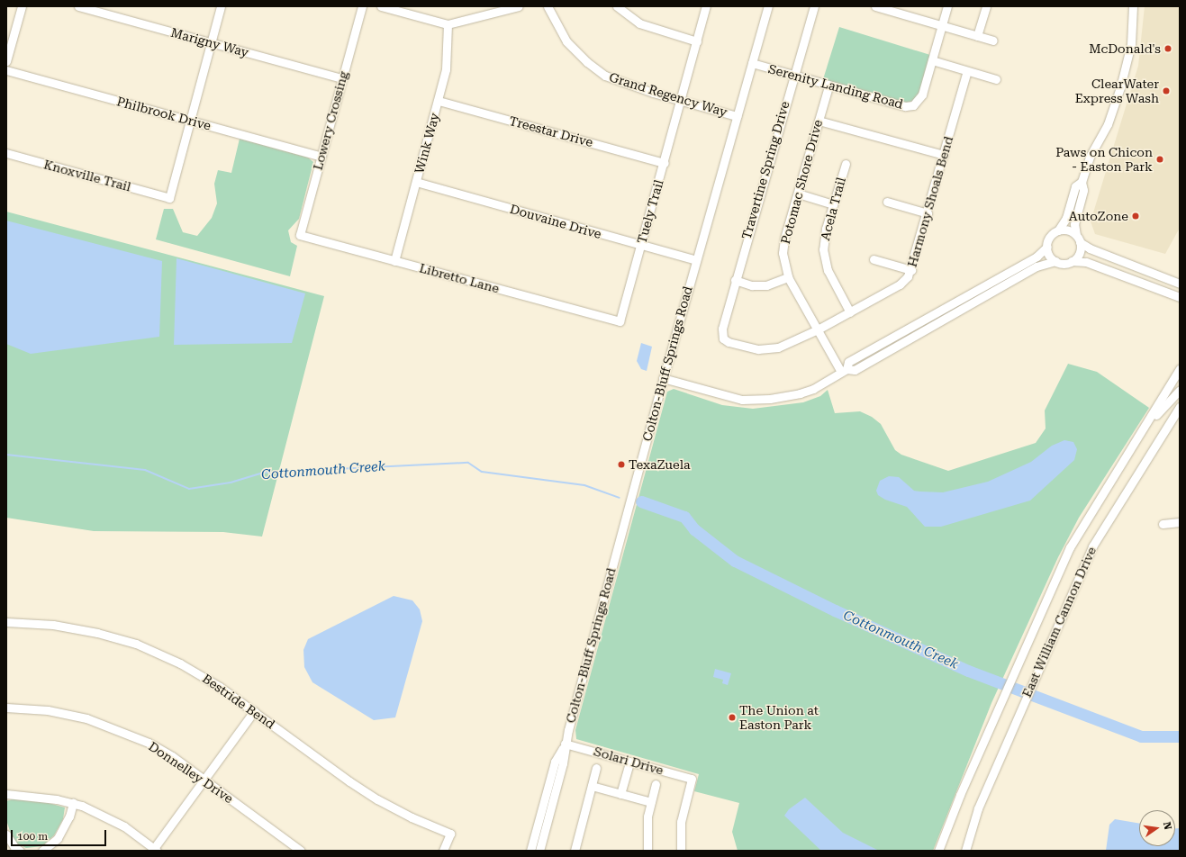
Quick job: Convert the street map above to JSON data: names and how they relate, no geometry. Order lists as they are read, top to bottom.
{
  "streets": {
    "street": [
      "Marigny Way",
      "Serenity Landing Road",
      "Grand Regency Way",
      "Philbrook Drive",
      "Lowery Crossing",
      "Treestar Drive",
      "Wink Way",
      "Travertine Spring Drive",
      "Knoxville Trail",
      "Potomac Shore Drive",
      "Harmony Shoals Bend",
      "Acela Trail",
      "Tuely Trail",
      "Douvaine Drive",
      "Libretto Lane",
      "Colton-Bluff Springs Road",
      "East William Cannon Drive",
      "Bestride Bend",
      "Solari Drive",
      "Donnelley Drive"
    ]
  },
  "crossings": [
    ["Marigny Way", "Lowery Crossing"],
    ["Serenity Landing Road", "Travertine Spring Drive"],
    ["Serenity Landing Road", "Potomac Shore Drive"],
    ["Serenity Landing Road", "Colton-Bluff Springs Road"],
    ["Grand Regency Way", "Tuely Trail"],
    ["Grand Regency Way", "Colton-Bluff Springs Road"],
    ["Philbrook Drive", "Lowery Crossing"],
    ["Philbrook Drive", "Knoxville Trail"],
    ["Lowery Crossing", "Libretto Lane"],
    ["Treestar Drive", "Wink Way"],
    ["Treestar Drive", "Tuely Trail"],
    ["Wink Way", "Douvaine Drive"],
    ["Wink Way", "Libretto Lane"],
    ["Travertine Spring Drive", "Harmony Shoals Bend"],
    ["Potomac Shore Drive", "Harmony Shoals Bend"],
    ["Harmony Shoals Bend", "Acela Trail"],
    ["Tuely Trail", "Douvaine Drive"],
    ["Tuely Trail", "Libretto Lane"],
    ["Douvaine Drive", "Colton-Bluff Springs Road"],
    ["Colton-Bluff Springs Road", "Solari Drive"]
  ],
  "water": ["Cottonmouth Creek"],
  "places": [
    "McDonald's",
    "ClearWater Express Wash",
    "Paws on Chicon - Easton Park",
    "AutoZone",
    "TexaZuela",
    "The Union at Easton Park"
  ],
  "scale_bar": "100 m",
  "north": "right"
}
